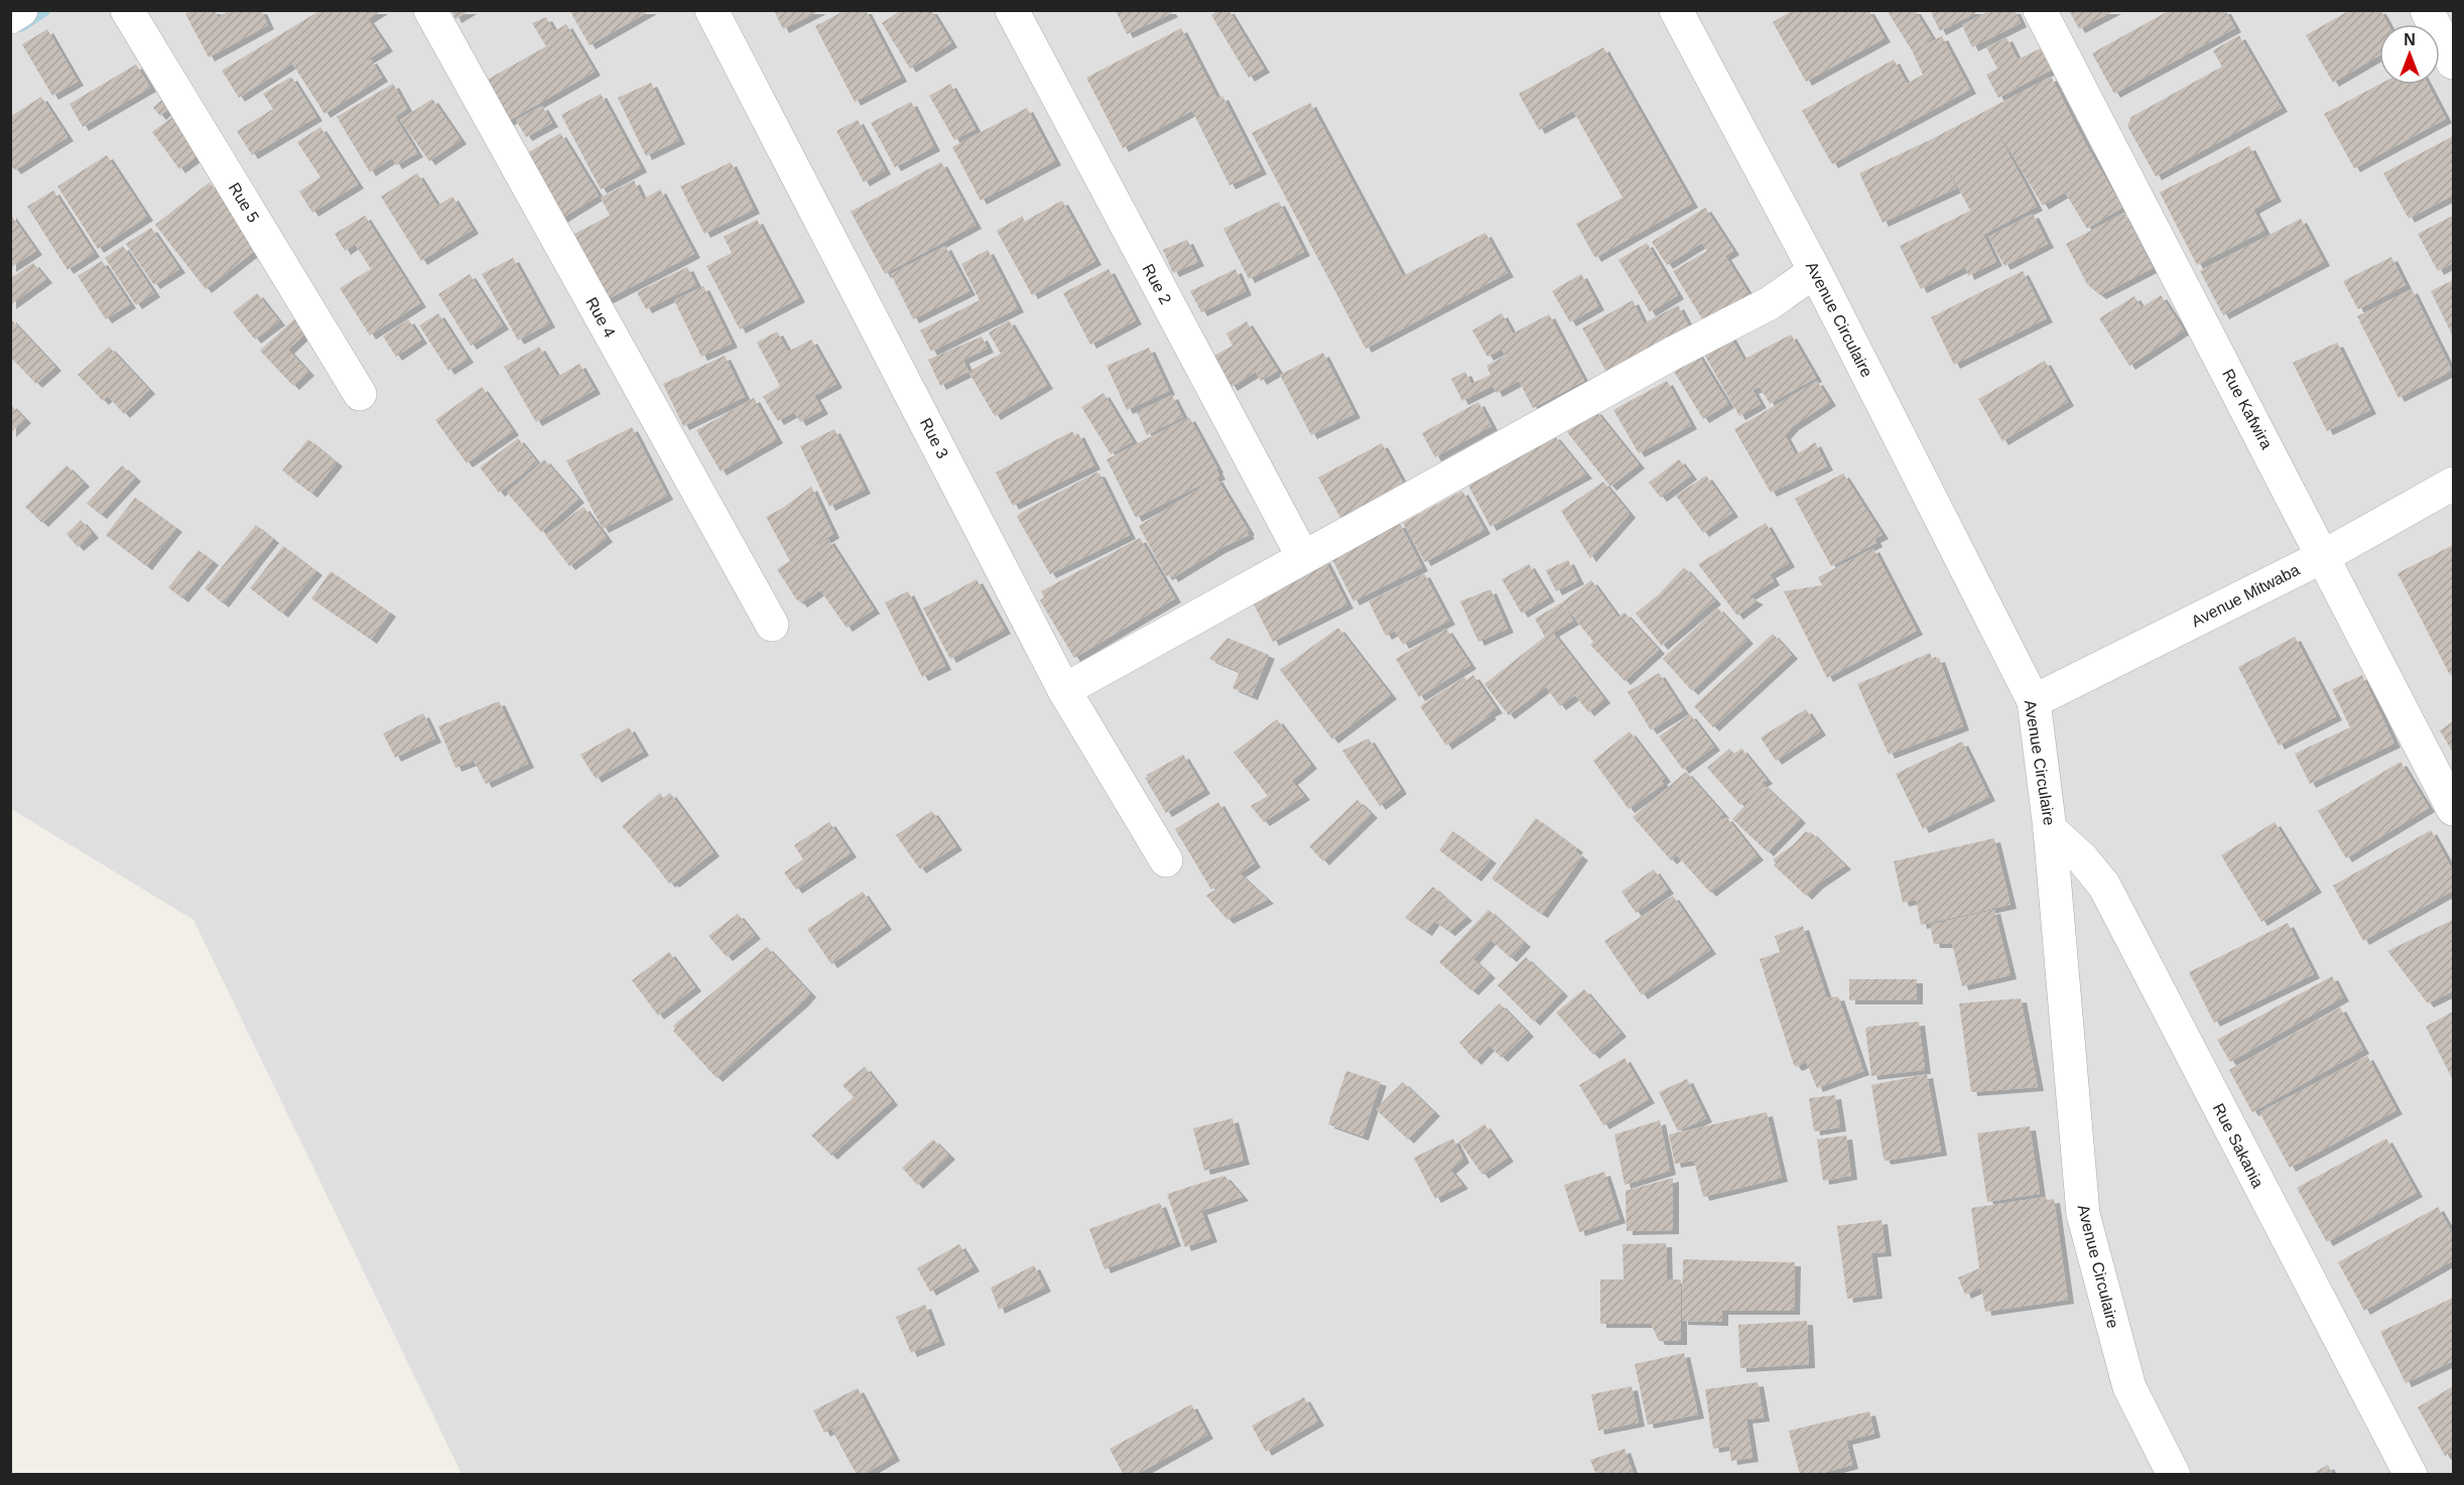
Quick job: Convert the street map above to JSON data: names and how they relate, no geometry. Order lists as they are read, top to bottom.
{
  "streets": {
    "street": [
      "Rue 5",
      "Rue 2",
      "Rue 4",
      "Avenue Circulaire",
      "Rue Kafwira",
      "Rue 3",
      "Avenue Mitwaba",
      "Rue Sakania"
    ]
  },
  "crossings": [
    ["Avenue Circulaire", "Avenue Mitwaba"],
    ["Avenue Circulaire", "Rue Sakania"],
    ["Rue Kafwira", "Avenue Mitwaba"]
  ],
  "north": "top"
}
